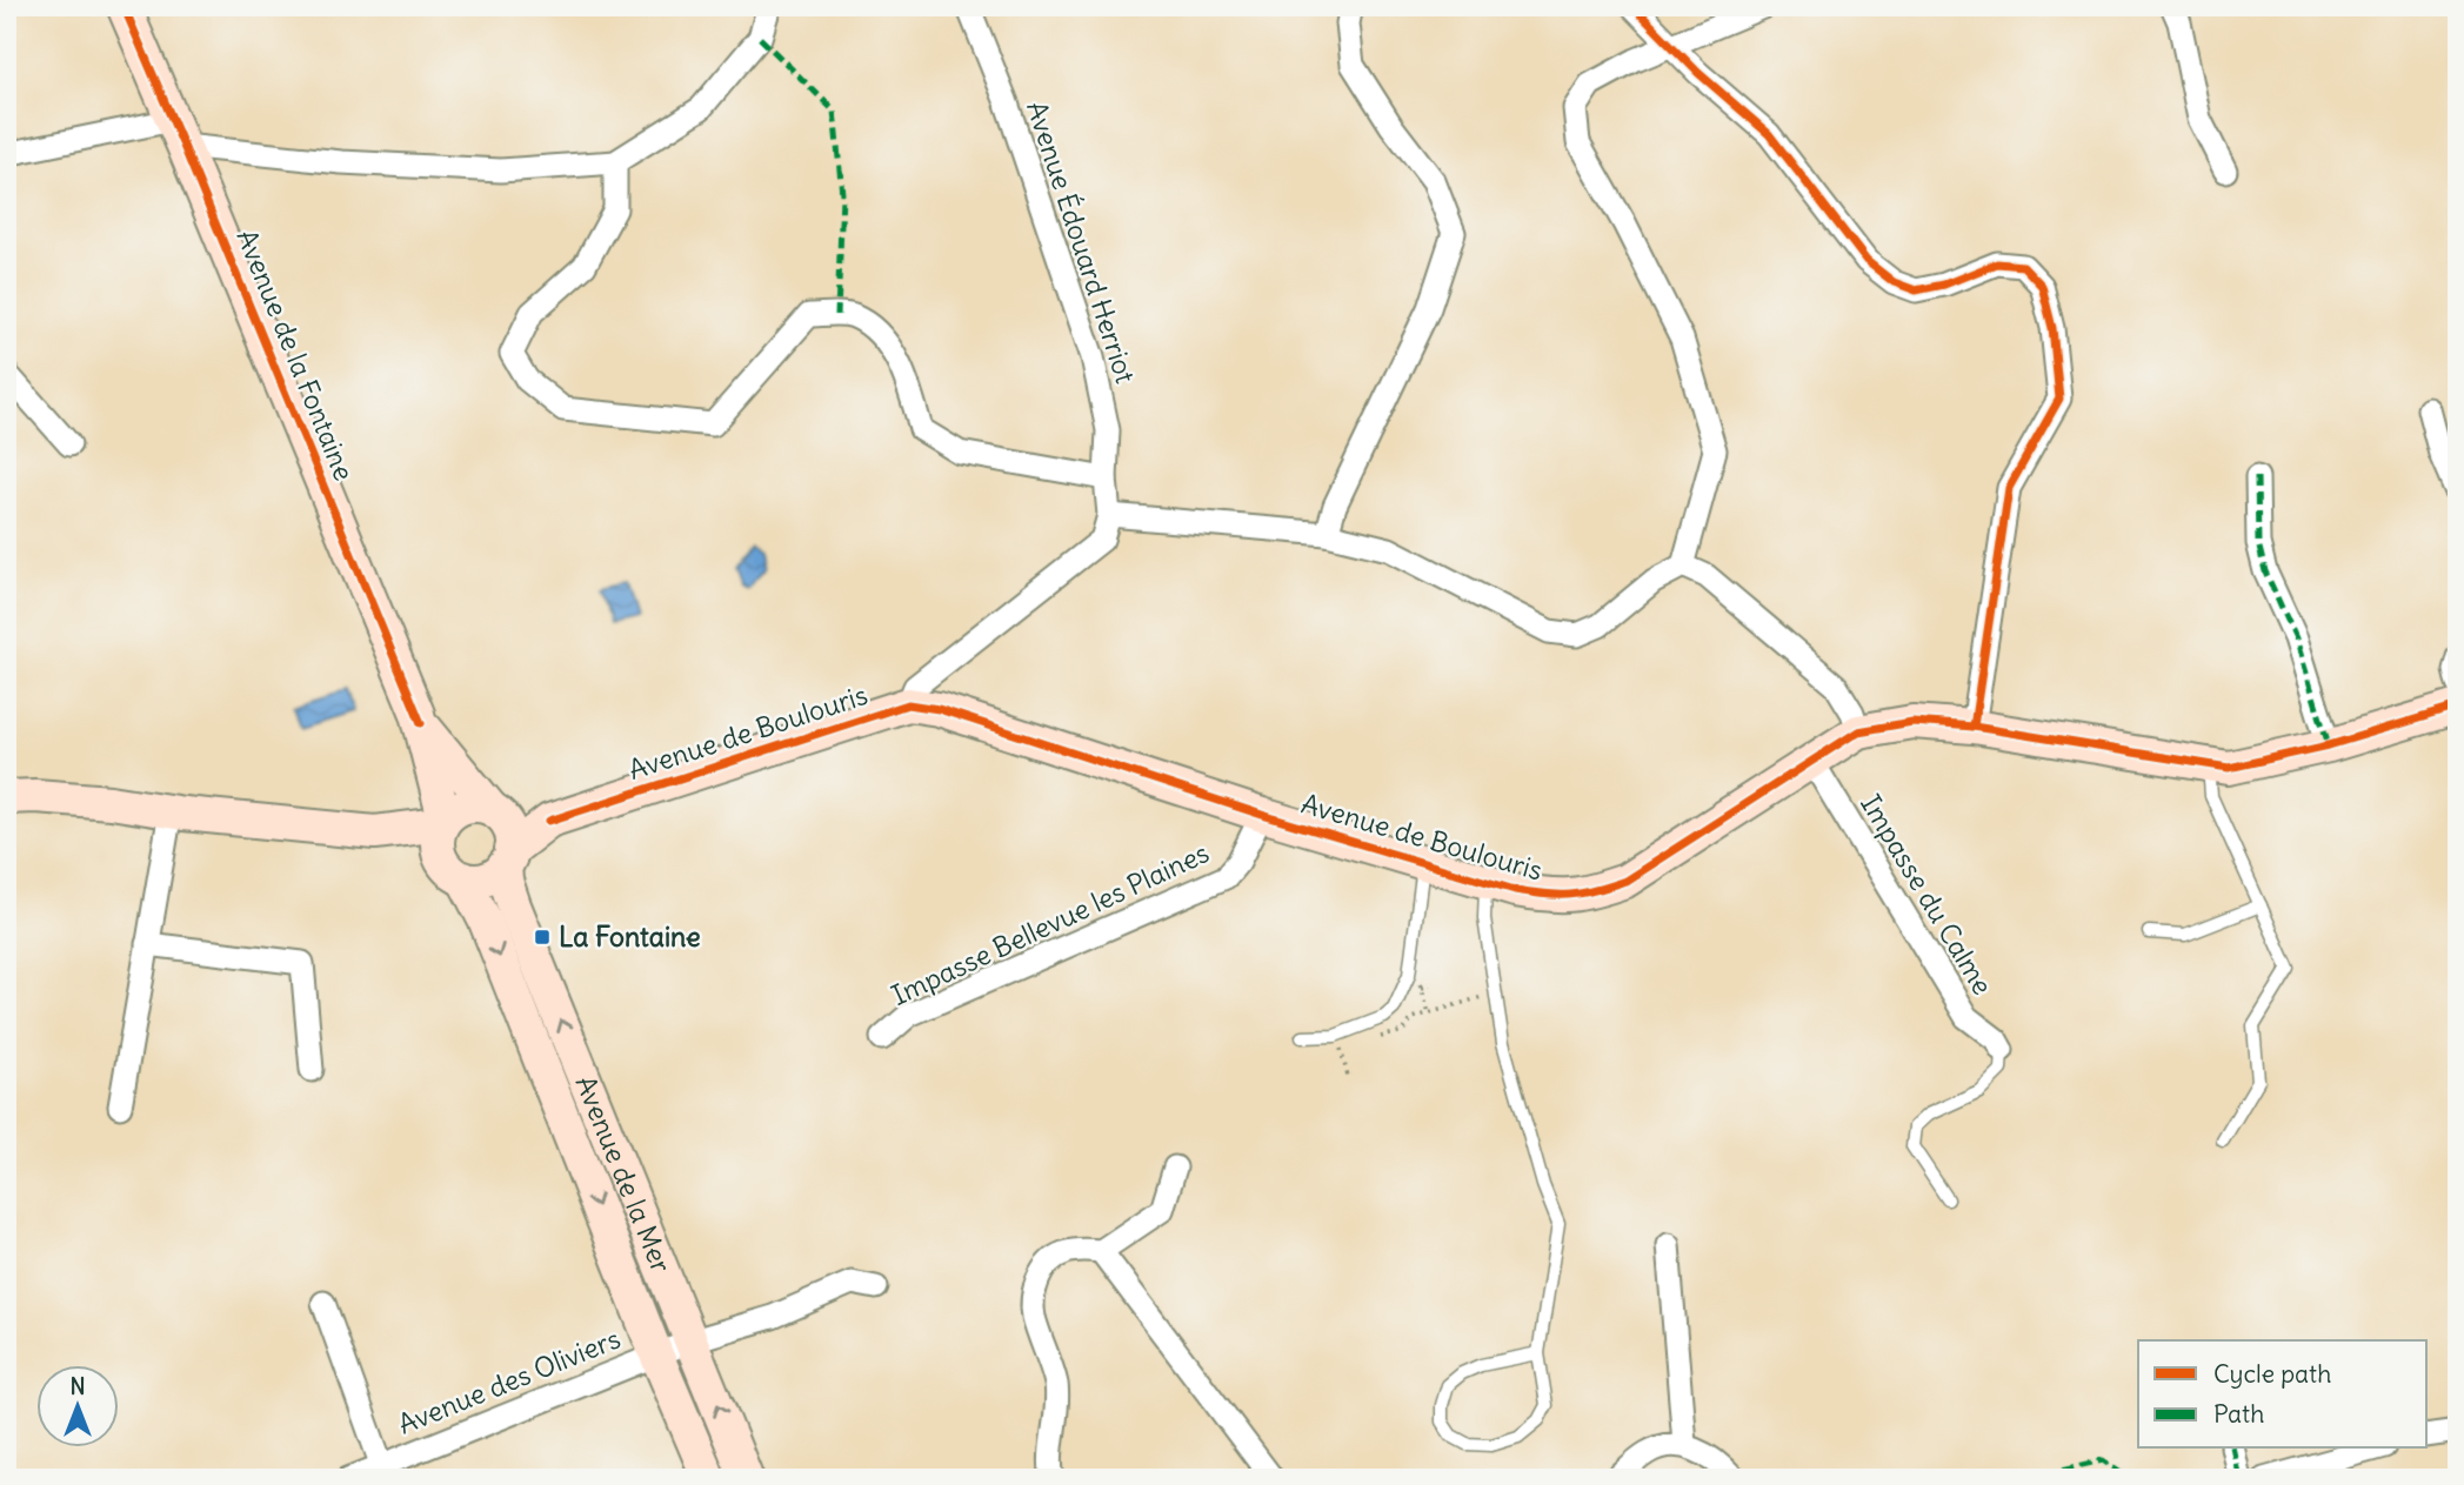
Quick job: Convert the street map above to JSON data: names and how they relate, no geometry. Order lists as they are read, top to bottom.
{
  "streets": {
    "street": [
      "Avenue Édouard Herriot",
      "Avenue de la Fontaine",
      "Avenue de Boulouris",
      "Impasse du Calme",
      "Impasse Bellevue les Plaines",
      "Avenue de la Mer",
      "Avenue des Oliviers"
    ]
  },
  "crossings": [
    ["Avenue de la Fontaine", "Avenue de Boulouris"],
    ["Avenue de la Fontaine", "Avenue de la Mer"],
    ["Avenue de Boulouris", "Impasse du Calme"],
    ["Avenue de Boulouris", "Impasse Bellevue les Plaines"],
    ["Avenue de Boulouris", "Avenue de la Mer"],
    ["Avenue de la Mer", "Avenue des Oliviers"]
  ],
  "places": {
    "transit": ["La Fontaine"]
  },
  "legend": ["Cycle path", "Path"],
  "north": "top"
}
